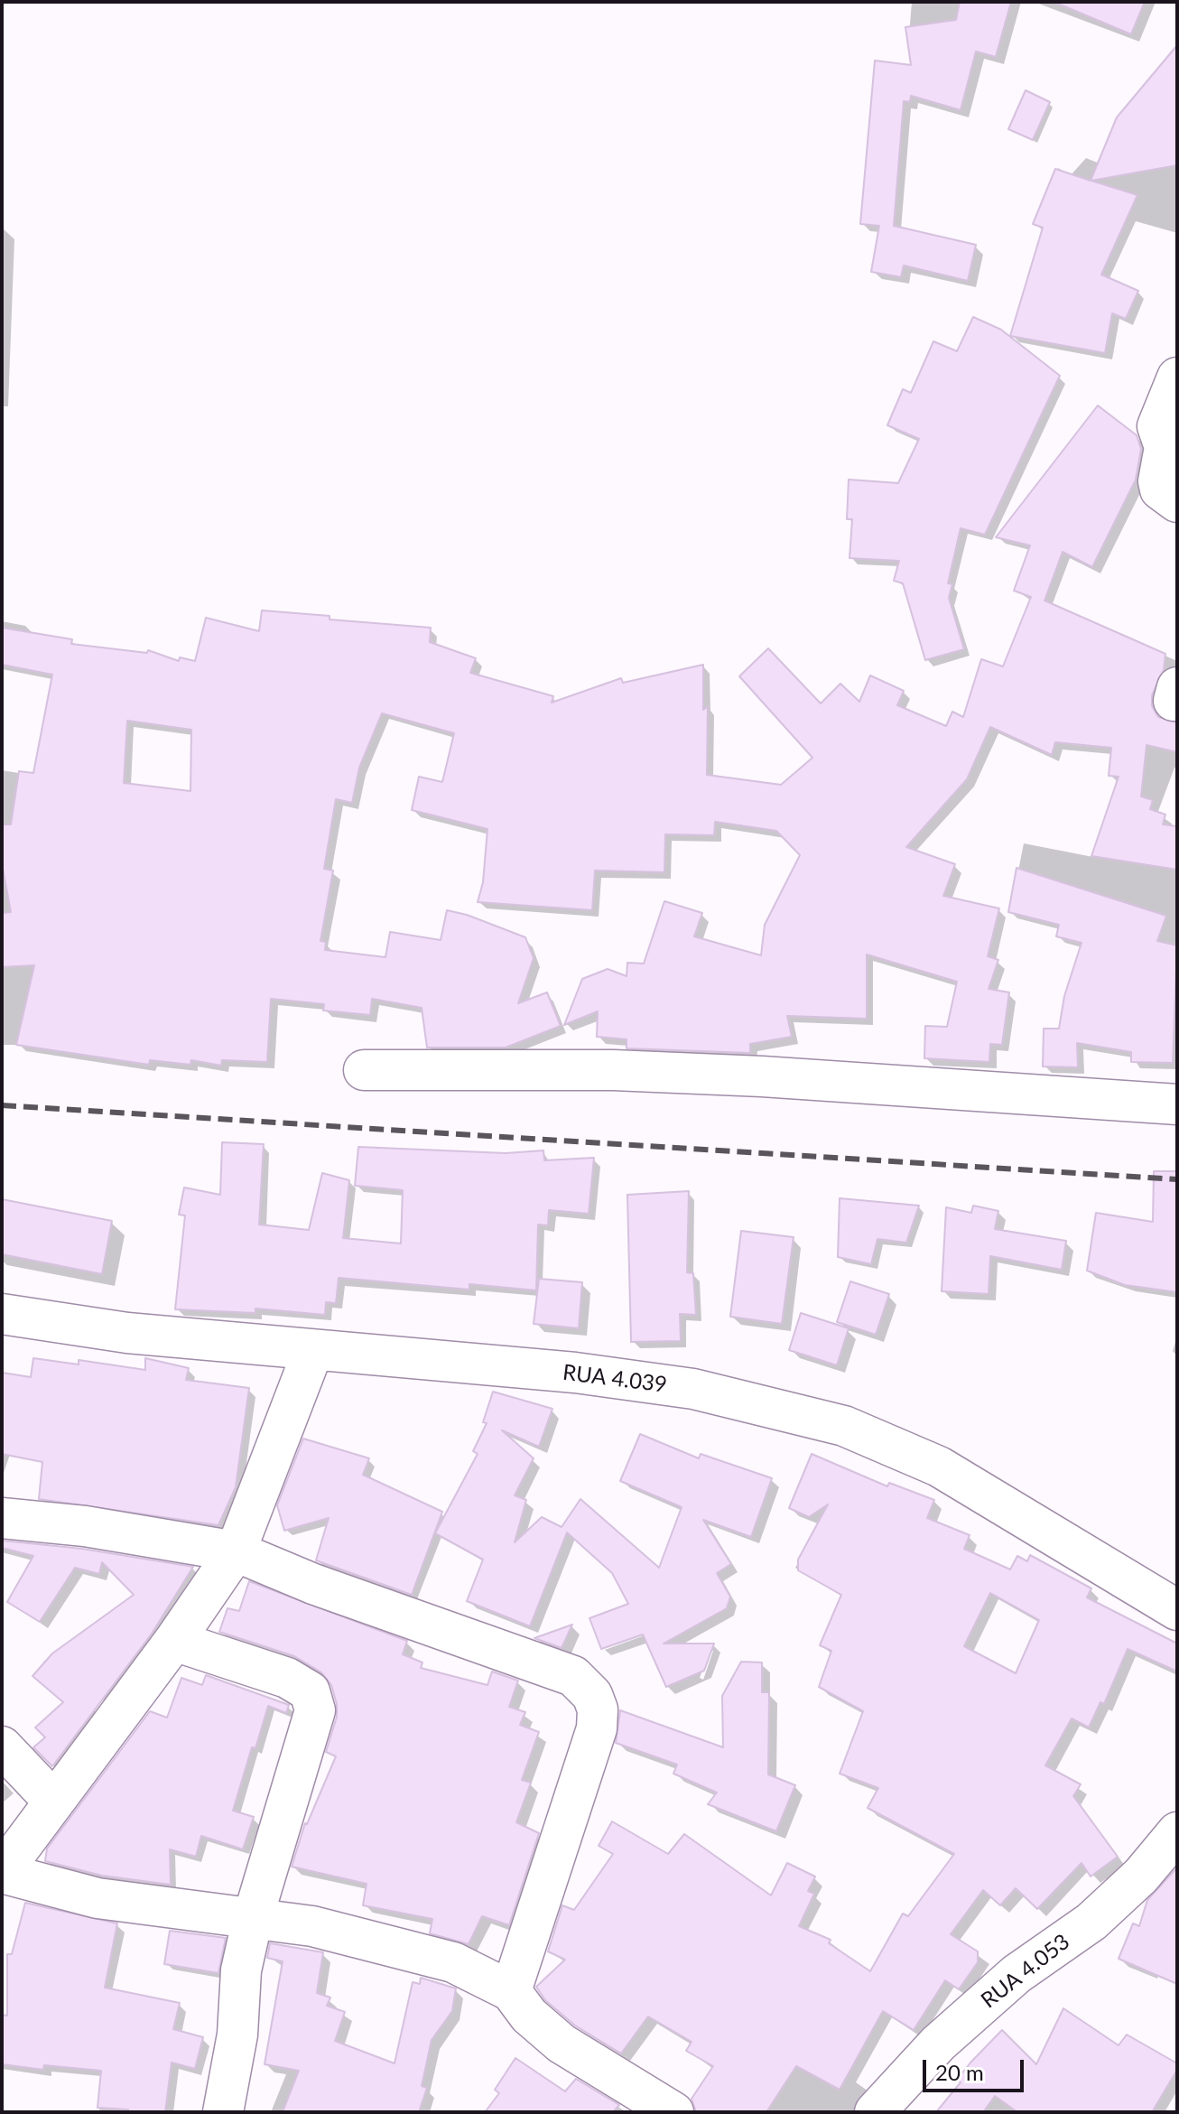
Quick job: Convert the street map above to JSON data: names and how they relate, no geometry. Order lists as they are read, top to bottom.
{
  "streets": {
    "street": ["RUA 4.039", "RUA 4.053"]
  },
  "scale_bar": "20 m"
}
